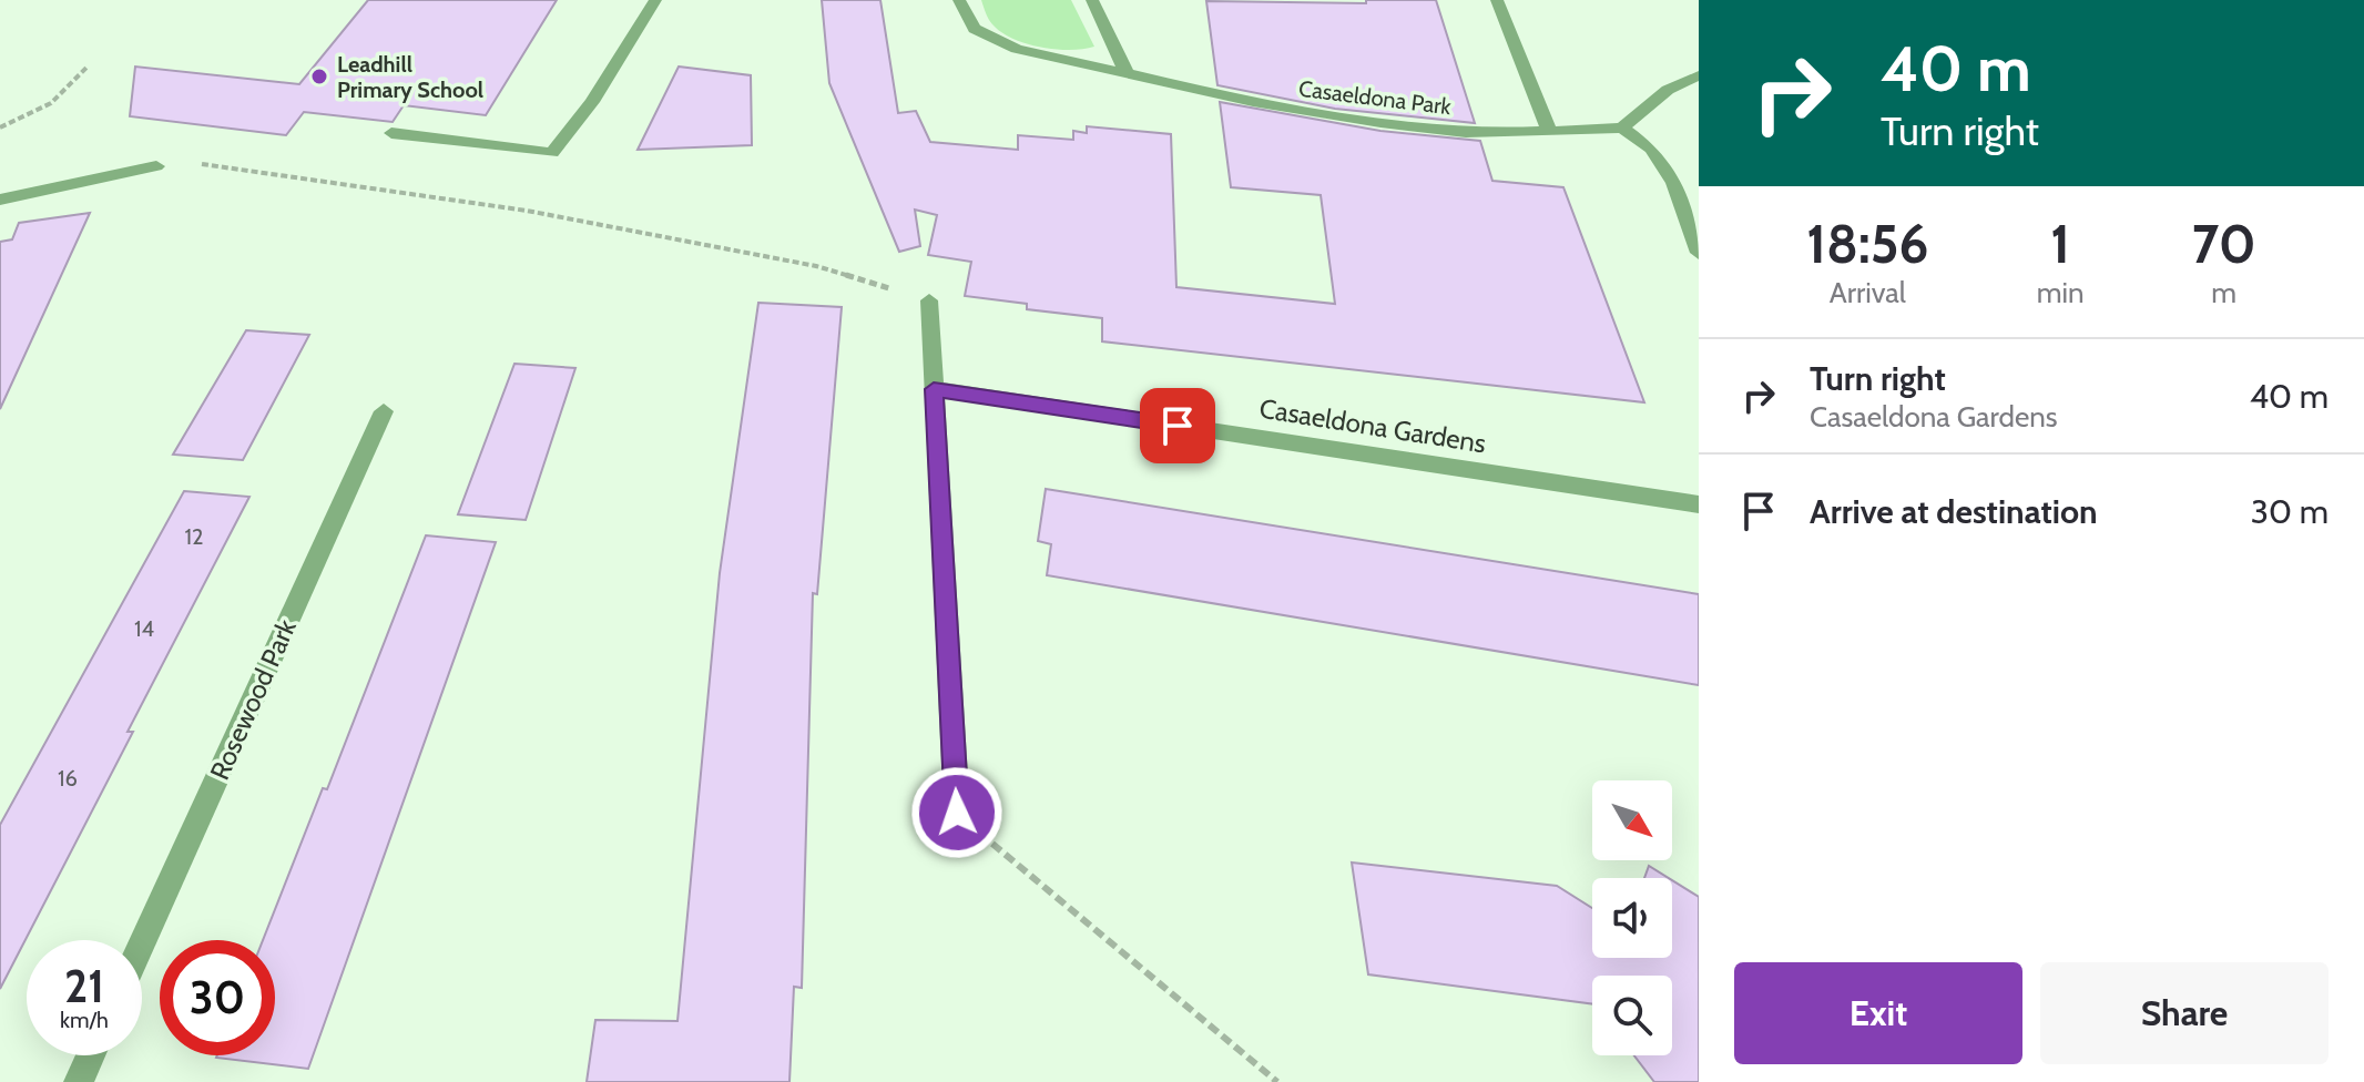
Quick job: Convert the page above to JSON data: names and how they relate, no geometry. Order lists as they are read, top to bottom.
{
  "streets": {
    "street": ["Casaeldona Park", "Casaeldona Gardens", "Rosewood Park"]
  },
  "places": ["Leadhill Primary School"],
  "house_numbers": ["12", "14", "16"],
  "north": "bottom right",
  "page": {
    "turn": ["40 m", "Turn right"],
    "eta": [
      "18:56",
      "Arrival",
      "1",
      "min",
      "70",
      "m"
    ],
    "list": [
      {
        "name": "Turn right",
        "note": "Casaeldona Gardens",
        "value": "40 m"
      },
      {
        "name": "Arrive at destination",
        "value": "30 m"
      }
    ],
    "speed": "21 km/h",
    "limit": "30",
    "buttons": ["Exit", "Share"]
  }
}
